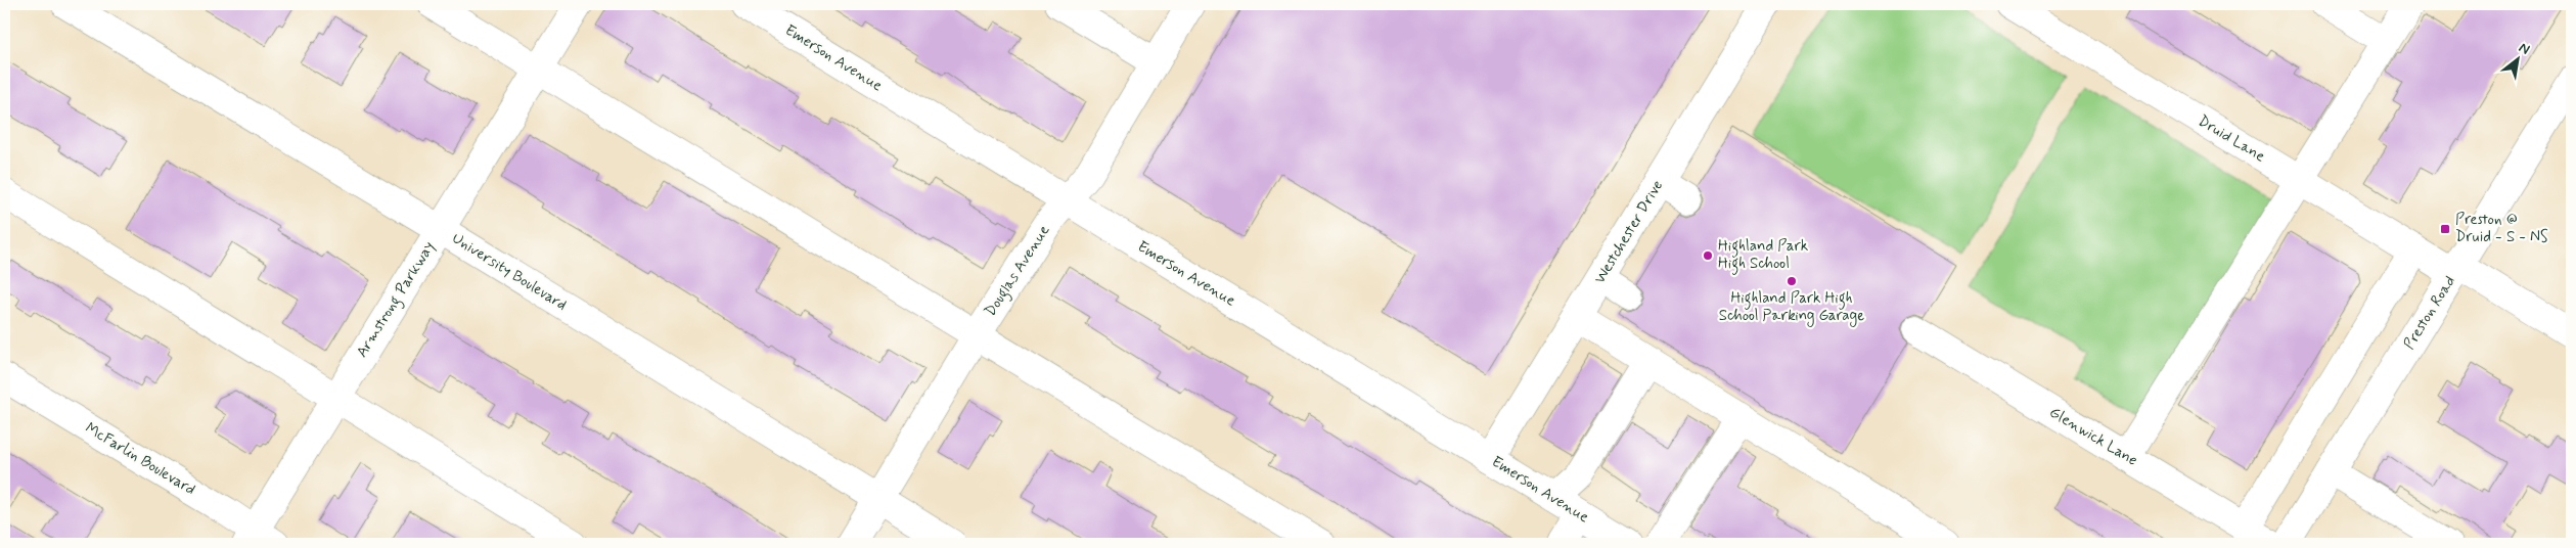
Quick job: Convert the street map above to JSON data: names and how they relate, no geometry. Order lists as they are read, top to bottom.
{
  "streets": {
    "street": [
      "Emerson Avenue",
      "Druid Lane",
      "Westchester Drive",
      "Douglas Avenue",
      "University Boulevard",
      "Armstrong Parkway",
      "Preston Road",
      "Glenwick Lane",
      "McFarlin Boulevard"
    ]
  },
  "crossings": [
    ["Emerson Avenue", "Westchester Drive"],
    ["Emerson Avenue", "Douglas Avenue"],
    ["Druid Lane", "Preston Road"],
    ["Douglas Avenue", "University Boulevard"],
    ["University Boulevard", "Armstrong Parkway"],
    ["Armstrong Parkway", "McFarlin Boulevard"]
  ],
  "places": {
    "transit": ["Preston @ Druid - S - NS"],
    "other": ["Highland Park High School", "Highland Park High School Parking Garage"]
  },
  "north": "top right"
}
